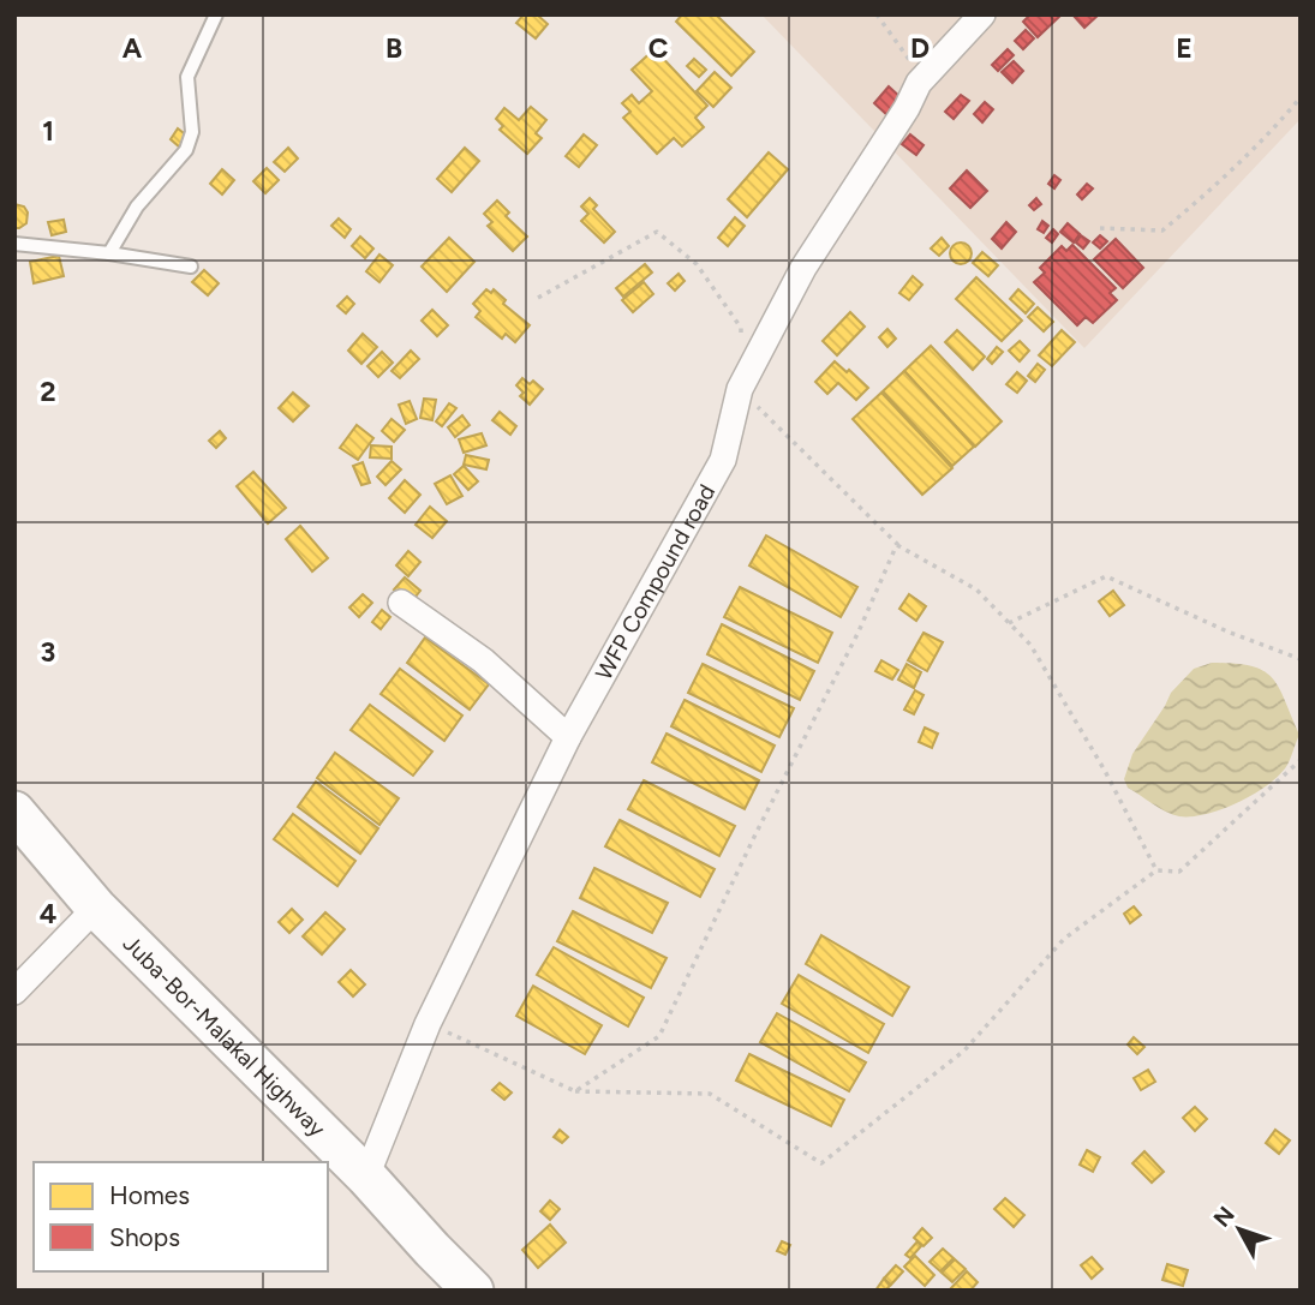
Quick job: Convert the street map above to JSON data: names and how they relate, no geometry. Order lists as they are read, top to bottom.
{
  "streets": {
    "main road": ["Juba-Bor-Malakal Highway"],
    "street": ["WFP Compound road"]
  },
  "crossings": [
    ["WFP Compound road", "Juba-Bor-Malakal Highway"]
  ],
  "legend": ["Homes", "Shops"],
  "north": "top left",
  "grid": {
    "columns": [
      "A",
      "B",
      "C",
      "D",
      "E"
    ],
    "rows": [
      "1",
      "2",
      "3",
      "4"
    ]
  }
}
